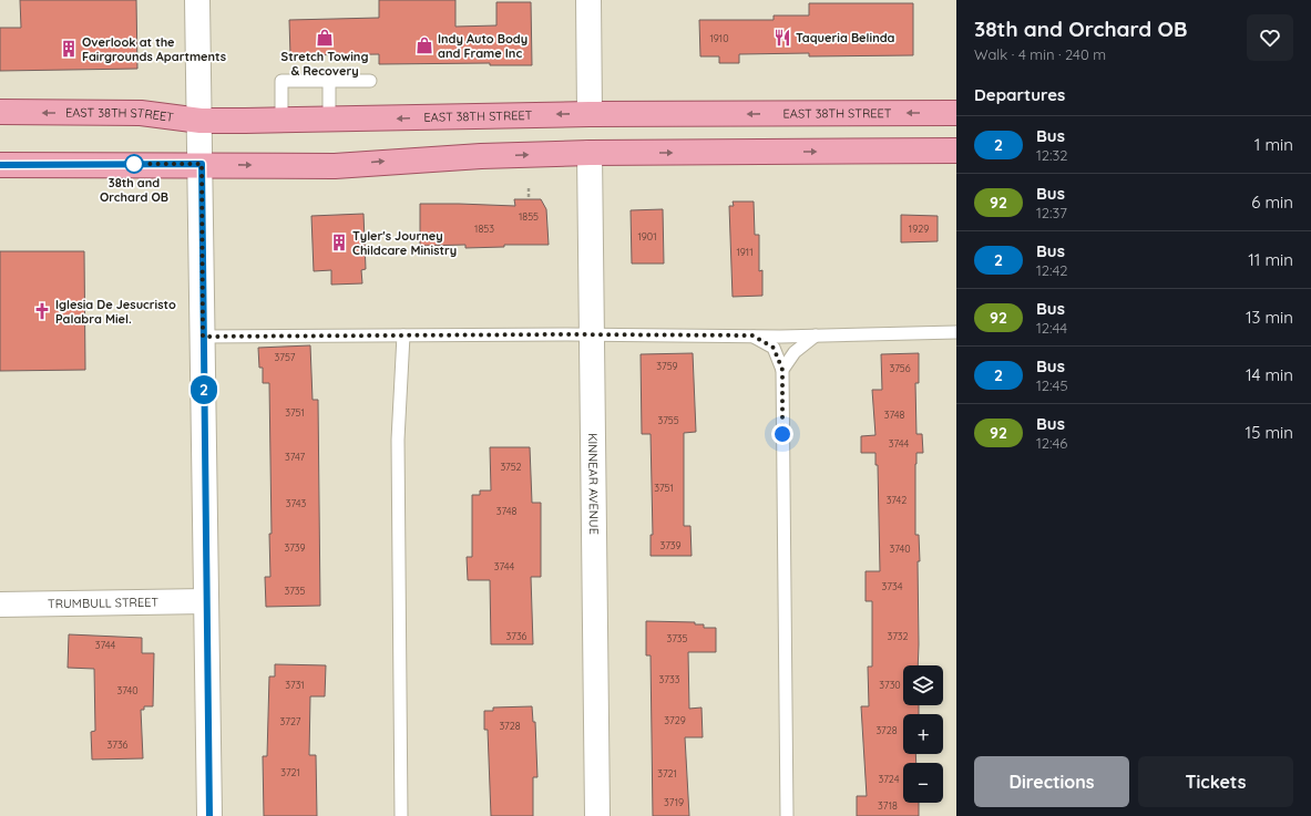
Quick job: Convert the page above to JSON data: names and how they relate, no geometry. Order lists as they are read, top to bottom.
{
  "streets": {
    "main road": ["EAST 38TH STREET"],
    "street": ["KINNEAR AVENUE", "TRUMBULL STREET"]
  },
  "places": {
    "shop": ["Stretch Towing & Recovery", "Indy Auto Body and Frame Inc"],
    "restaurant": ["Taqueria Belinda"],
    "building": ["Overlook at the Fairgrounds Apartments", "Tyler's Journey Childcare Ministry"],
    "other": ["38th and Orchard OB"],
    "church": ["Iglesia De Jesucristo Palabra Miel."]
  },
  "lines": ["bus line 2"],
  "house_numbers": [
    "1910",
    "1855",
    "1853",
    "1929",
    "1901",
    "1911",
    "3757",
    "3759",
    "3756",
    "3751",
    "3748",
    "3755",
    "3744",
    "3747",
    "3752",
    "3751",
    "3742",
    "3743",
    "3748",
    "3739",
    "3739",
    "3740",
    "3744",
    "3734",
    "3735",
    "3736",
    "3732",
    "3735",
    "3744",
    "3733",
    "3731",
    "3730",
    "3740",
    "3729",
    "3727",
    "3728",
    "3728",
    "3736",
    "3721",
    "3721",
    "3724",
    "3719",
    "3718"
  ],
  "page": {
    "on_map": "2",
    "heading": [
      ["38th and Orchard OB", "Walk · 4 min · 240 m"],
      "Departures"
    ],
    "list": [
      {
        "mark": "2",
        "name": "Bus",
        "note": "12:32",
        "value": "1 min"
      },
      {
        "mark": "92",
        "name": "Bus",
        "note": "12:37",
        "value": "6 min"
      },
      {
        "mark": "2",
        "name": "Bus",
        "note": "12:42",
        "value": "11 min"
      },
      {
        "mark": "92",
        "name": "Bus",
        "note": "12:44",
        "value": "13 min"
      },
      {
        "mark": "2",
        "name": "Bus",
        "note": "12:45",
        "value": "14 min"
      },
      {
        "mark": "92",
        "name": "Bus",
        "note": "12:46",
        "value": "15 min"
      }
    ],
    "map_buttons": ["+", "−"],
    "buttons": ["Directions", "Tickets"]
  }
}
